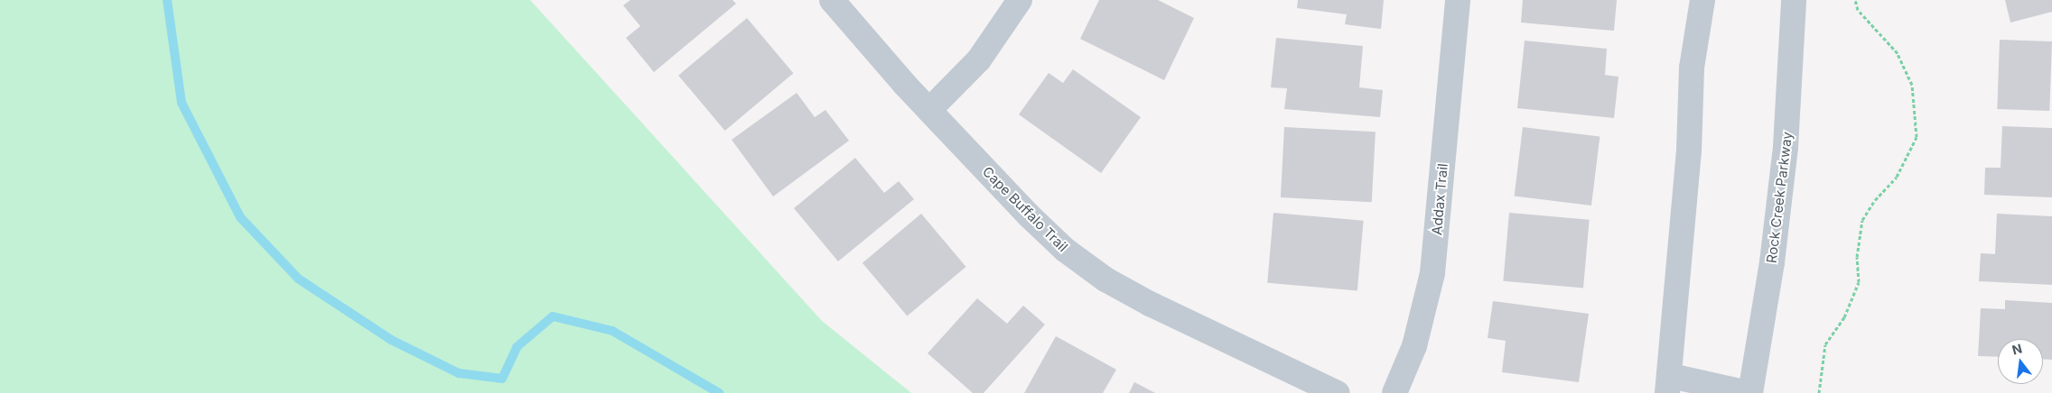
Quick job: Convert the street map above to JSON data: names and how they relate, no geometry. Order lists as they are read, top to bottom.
{
  "streets": {
    "street": ["Rock Creek Parkway", "Addax Trail", "Cape Buffalo Trail"]
  },
  "north": "top"
}
